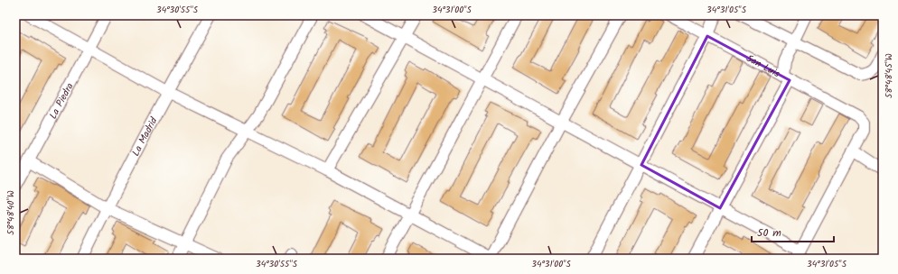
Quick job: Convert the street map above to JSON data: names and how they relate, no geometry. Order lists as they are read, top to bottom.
{
  "streets": {
    "street": ["San Luis", "La Piedra", "La Madrid"]
  },
  "scale_bar": "50 m",
  "coordinates": [
    "34°30'55\"S",
    "34°31'00\"S",
    "34°31'05\"S",
    "58°48'45\"W",
    "58°48'40\"W"
  ]
}
